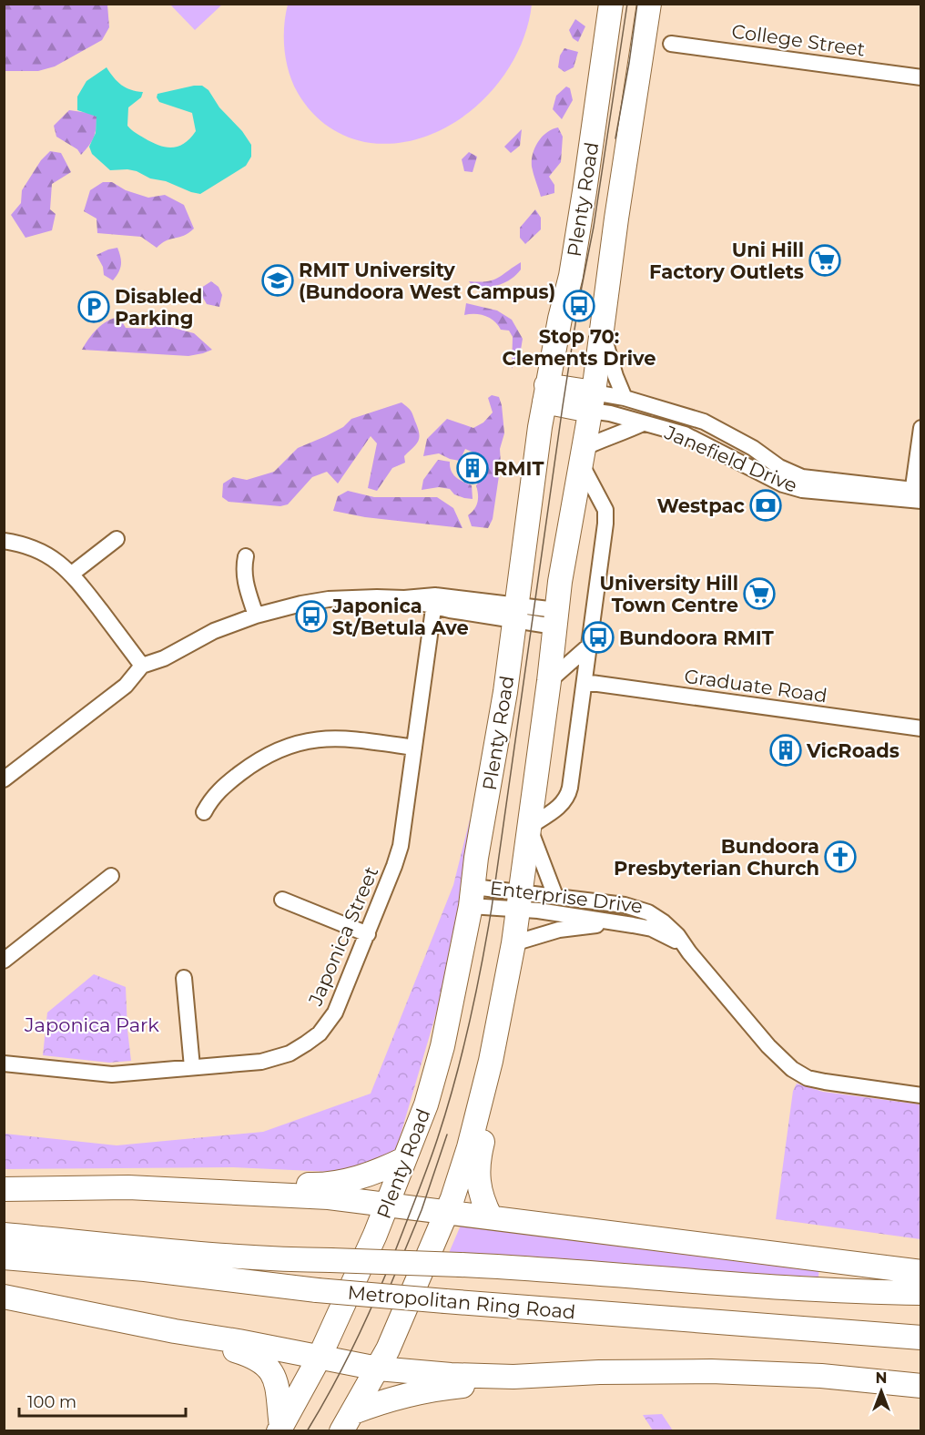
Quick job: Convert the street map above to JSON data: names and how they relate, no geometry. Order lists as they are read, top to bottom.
{
  "streets": {
    "highway": ["Plenty Road", "Janefield Drive", "Metropolitan Ring Road"],
    "street": [
      "College Street",
      "Graduate Road",
      "Enterprise Drive",
      "Japonica Street"
    ]
  },
  "crossings": [
    ["Plenty Road", "Janefield Drive"],
    ["Plenty Road", "Enterprise Drive"]
  ],
  "parks": ["Japonica Park"],
  "places": {
    "supermarket": ["Uni Hill Factory Outlets", "University Hill Town Centre"],
    "school or university": ["RMIT University (Bundoora West Campus)"],
    "bus stop": ["Stop 70: Clements Drive", "Japonica St/Betula Ave", "Bundoora RMIT"],
    "parking": ["Disabled Parking"],
    "building": ["RMIT", "VicRoads"],
    "bank": ["Westpac"],
    "church": ["Bundoora Presbyterian Church"]
  },
  "scale_bar": "100 m",
  "north": "top"
}
